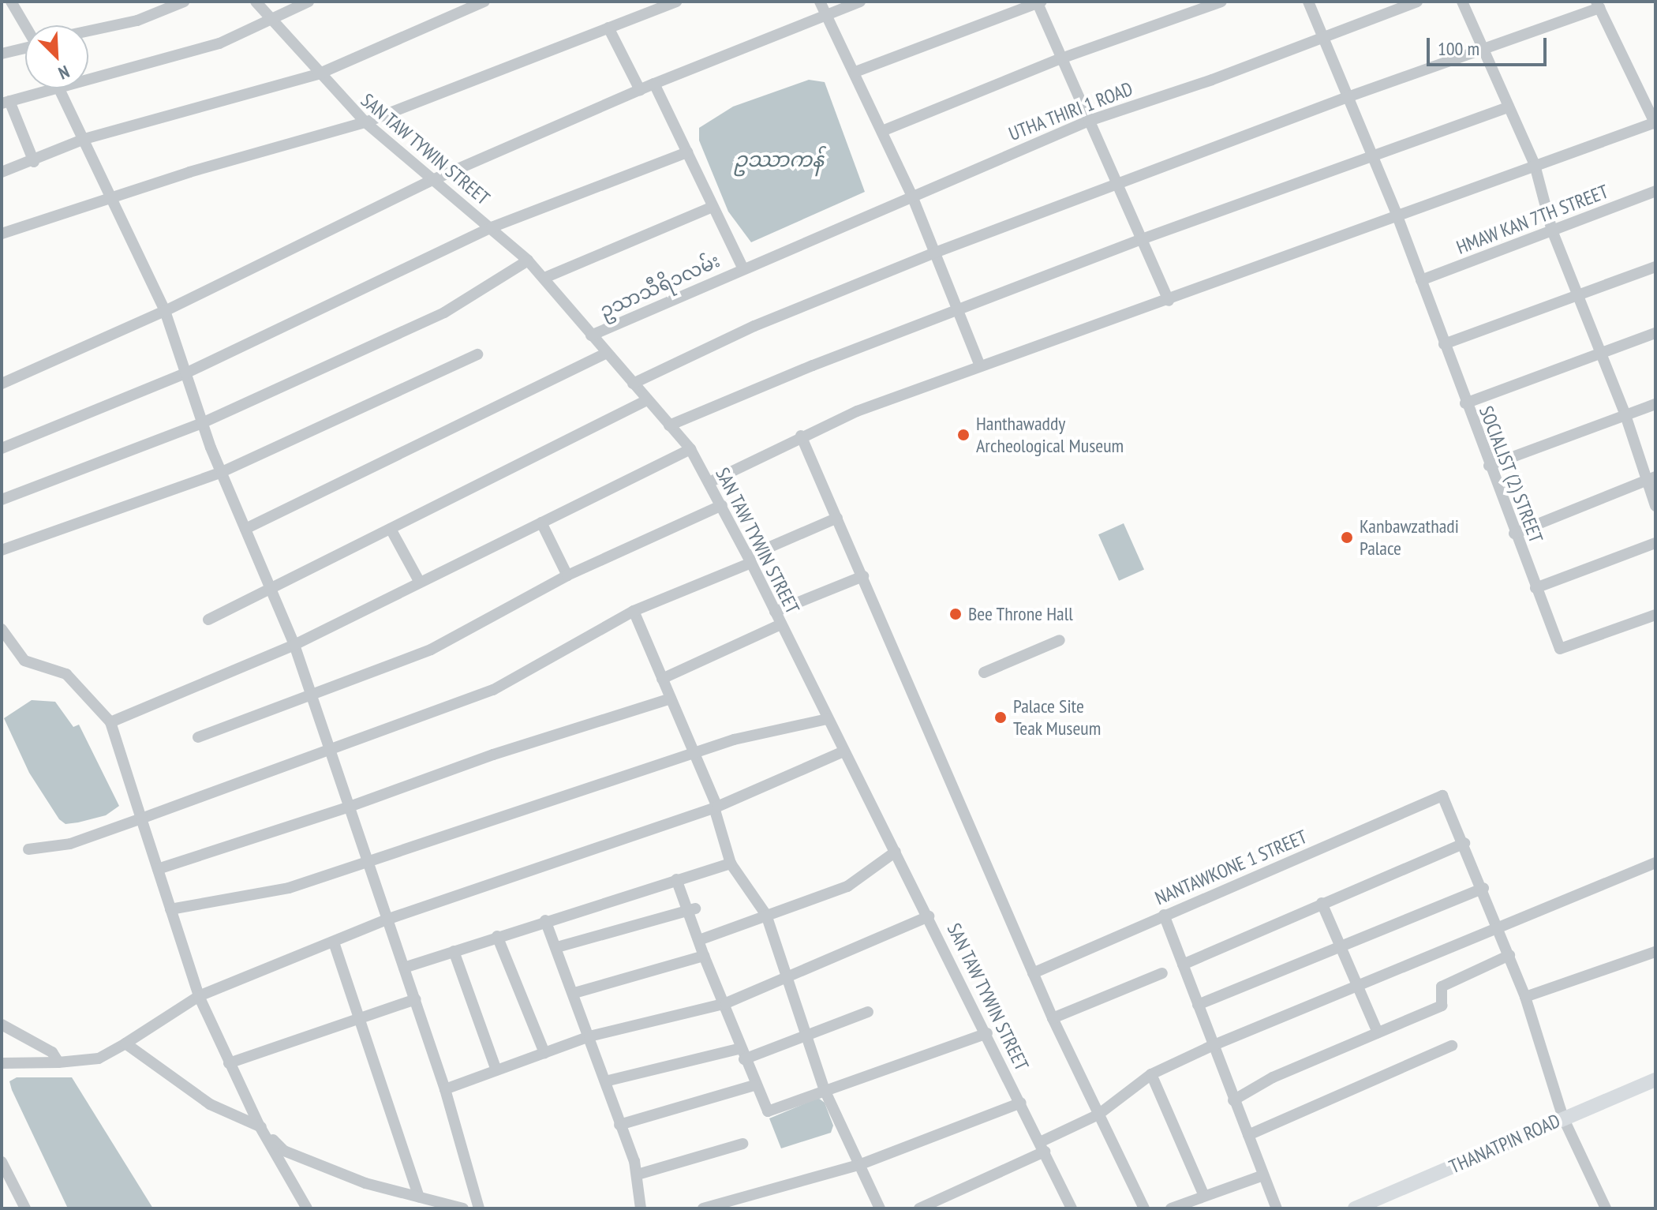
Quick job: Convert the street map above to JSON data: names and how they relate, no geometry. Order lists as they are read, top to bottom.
{
  "streets": {
    "main road": ["THANATPIN ROAD"],
    "street": [
      "UTHA THIRI 1 ROAD",
      "SAN TAW TYWIN STREET",
      "HMAW KAN 7TH STREET",
      "ဥသာသီရိ၁လမ်း",
      "SOCIALIST (2) STREET",
      "NANTAWKONE 1 STREET"
    ]
  },
  "crossings": [
    ["UTHA THIRI 1 ROAD", "ဥသာသီရိ၁လမ်း"],
    ["UTHA THIRI 1 ROAD", "SOCIALIST (2) STREET"],
    ["SAN TAW TYWIN STREET", "ဥသာသီရိ၁လမ်း"],
    ["HMAW KAN 7TH STREET", "SOCIALIST (2) STREET"]
  ],
  "water": ["ဥဿာကန်"],
  "places": [
    "Hanthawaddy Archeological Museum",
    "Kanbawzathadi Palace",
    "Bee Throne Hall",
    "Palace Site Teak Museum"
  ],
  "scale_bar": "100 m",
  "north": "bottom right"
}
